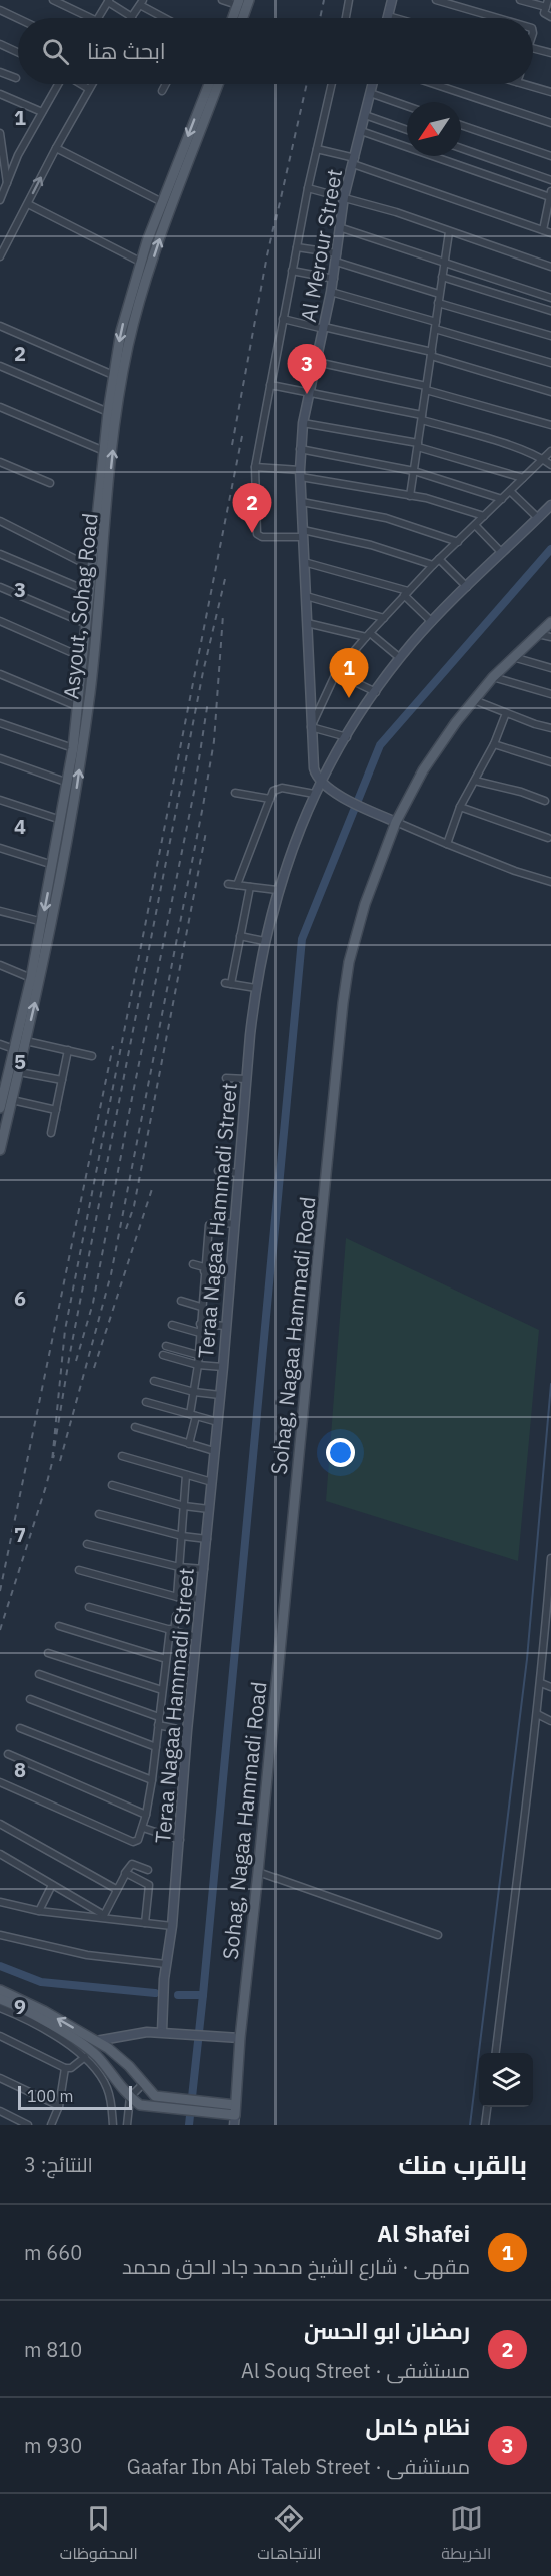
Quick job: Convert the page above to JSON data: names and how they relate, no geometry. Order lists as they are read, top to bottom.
{
  "streets": {
    "main road": ["Asyout, Sohag Road", "Sohag, Nagaa Hammadi Road"],
    "street": ["Al Merour Street", "Teraa Nagaa Hammadi Street"]
  },
  "crossings": [
    ["Al Merour Street", "Teraa Nagaa Hammadi Street"]
  ],
  "scale_bar": "100 m",
  "north": "bottom left",
  "page": {
    "search": "ابحث هنا",
    "pins": ["3", "2", "1"],
    "scale": "100 m",
    "heading": ["بالقرب منك", "النتائج: 3"],
    "list": [
      {
        "mark": "1",
        "name": "Al Shafei",
        "note": "مقهى · شارع الشيخ محمد جاد الحق محمد",
        "value": "660 m"
      },
      {
        "mark": "2",
        "name": "رمضان ابو الحسن",
        "note": "مستشفى · Al Souq Street",
        "value": "810 m"
      },
      {
        "mark": "3",
        "name": "نظام كامل",
        "note": "مستشفى · Gaafar Ibn Abi Taleb Street",
        "value": "930 m"
      }
    ],
    "nav": ["الخريطة", "الاتجاهات", "المحفوظات"]
  },
  "grid": {
    "rows": [
      "1",
      "2",
      "3",
      "4",
      "5",
      "6",
      "7",
      "8",
      "9"
    ]
  }
}
